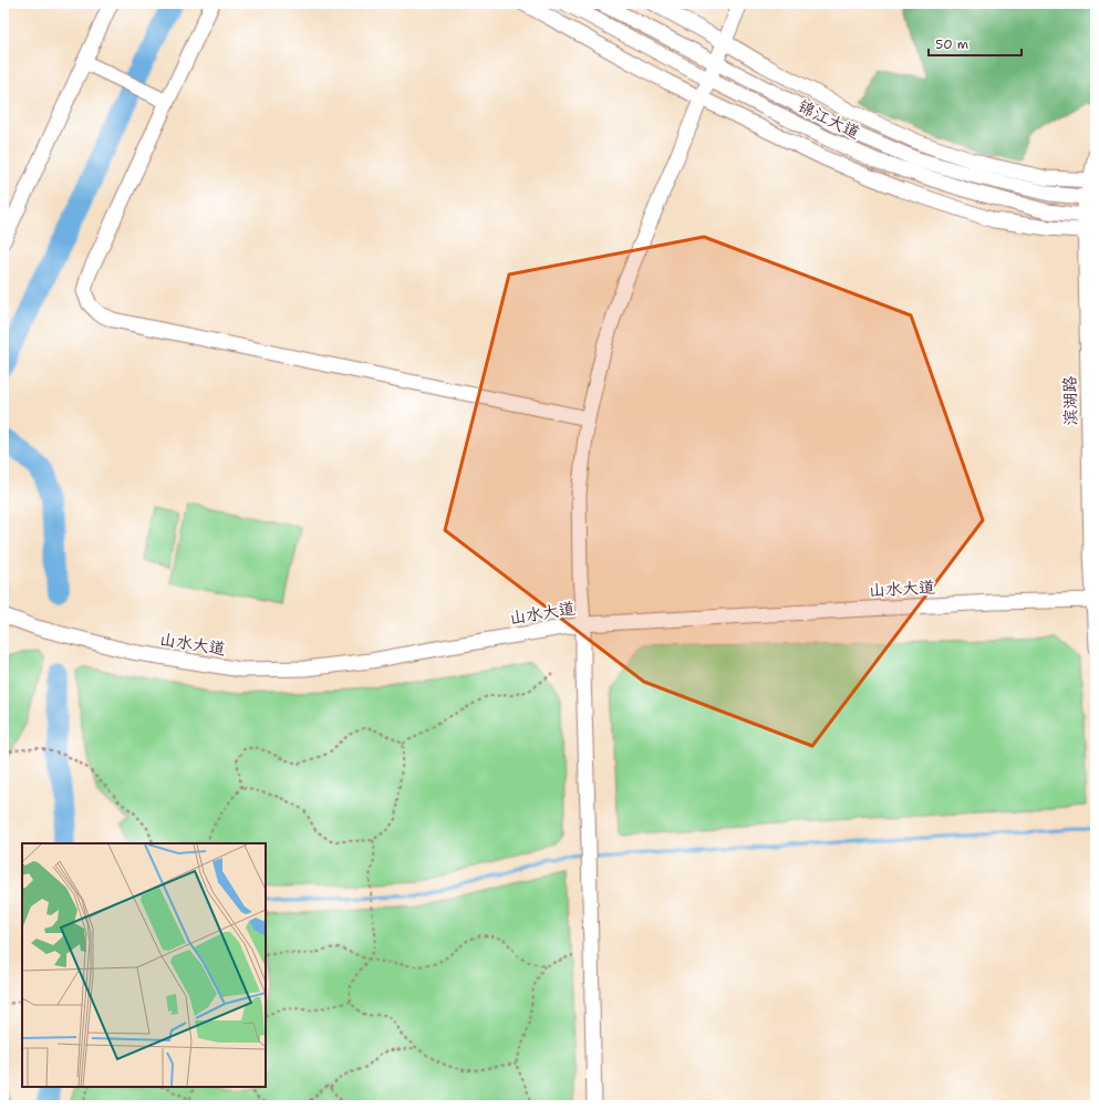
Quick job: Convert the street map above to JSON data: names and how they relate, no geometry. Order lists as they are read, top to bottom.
{
  "streets": {
    "street": ["锦江大道", "滨湖路", "山水大道"]
  },
  "crossings": [
    ["锦江大道", "滨湖路"],
    ["滨湖路", "山水大道"]
  ],
  "scale_bar": "50 m"
}
